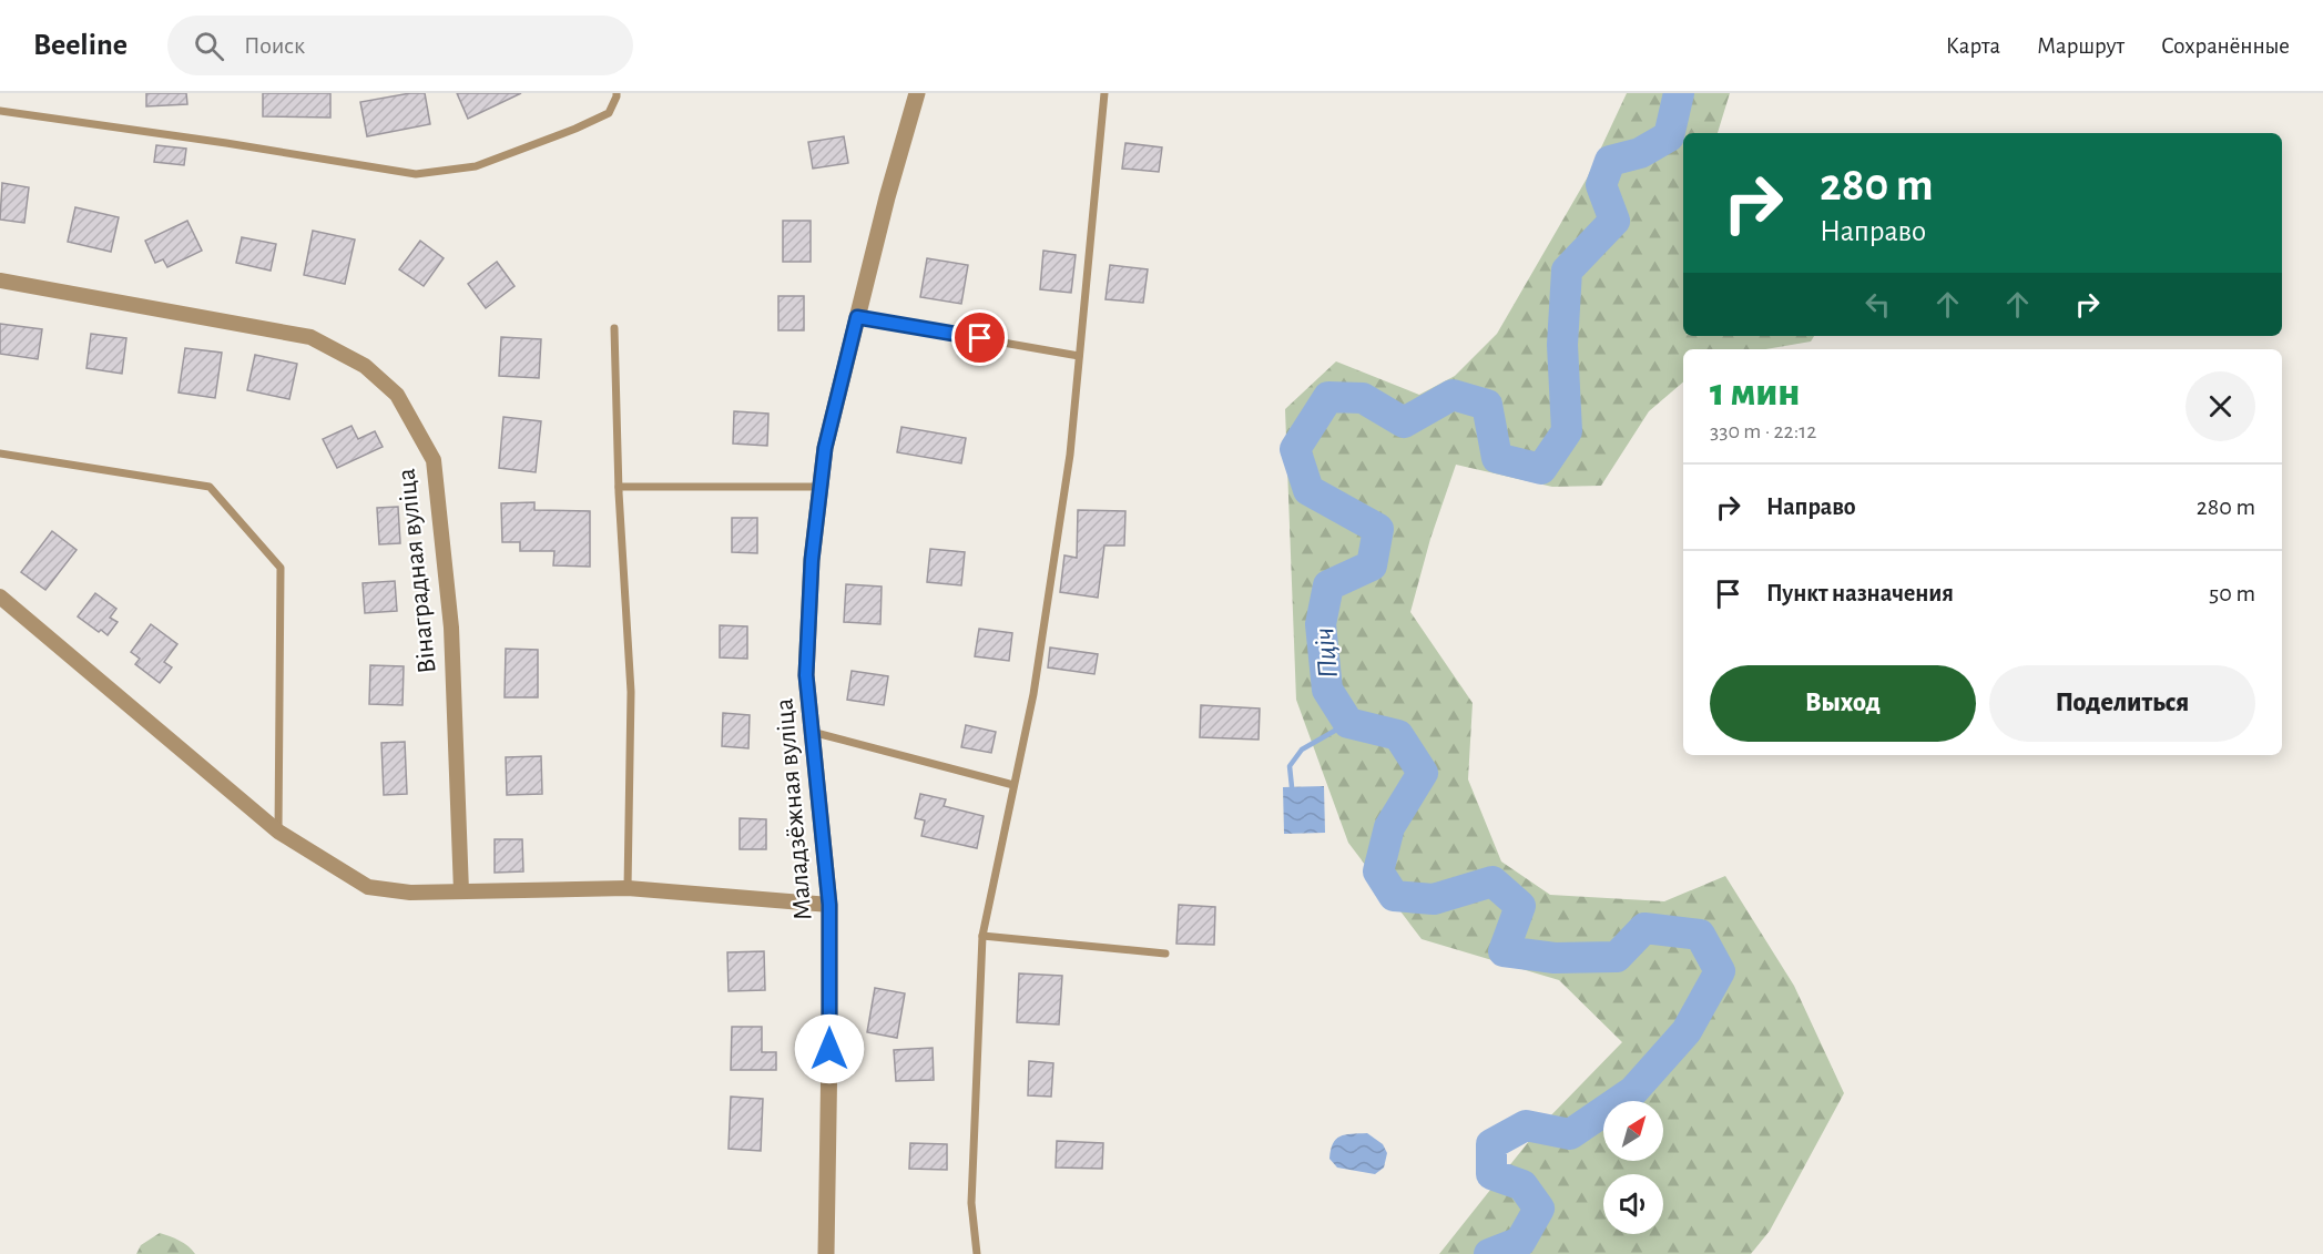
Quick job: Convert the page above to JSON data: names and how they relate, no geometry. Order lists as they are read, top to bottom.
{
  "streets": {
    "street": ["Вінаградная вуліца", "Маладзёжная вуліца"]
  },
  "water": ["Пціч"],
  "north": "top right",
  "page": {
    "header": "Beeline",
    "search": "Поиск",
    "nav": ["Карта", "Маршрут", "Сохранённые"],
    "turn": ["280 m", "Направо"],
    "heading": ["1 мин", "330 m · 22:12"],
    "list": [
      {
        "name": "Направо",
        "value": "280 m"
      },
      {
        "name": "Пункт назначения",
        "value": "50 m"
      }
    ],
    "buttons": ["Выход", "Поделиться"]
  }
}
